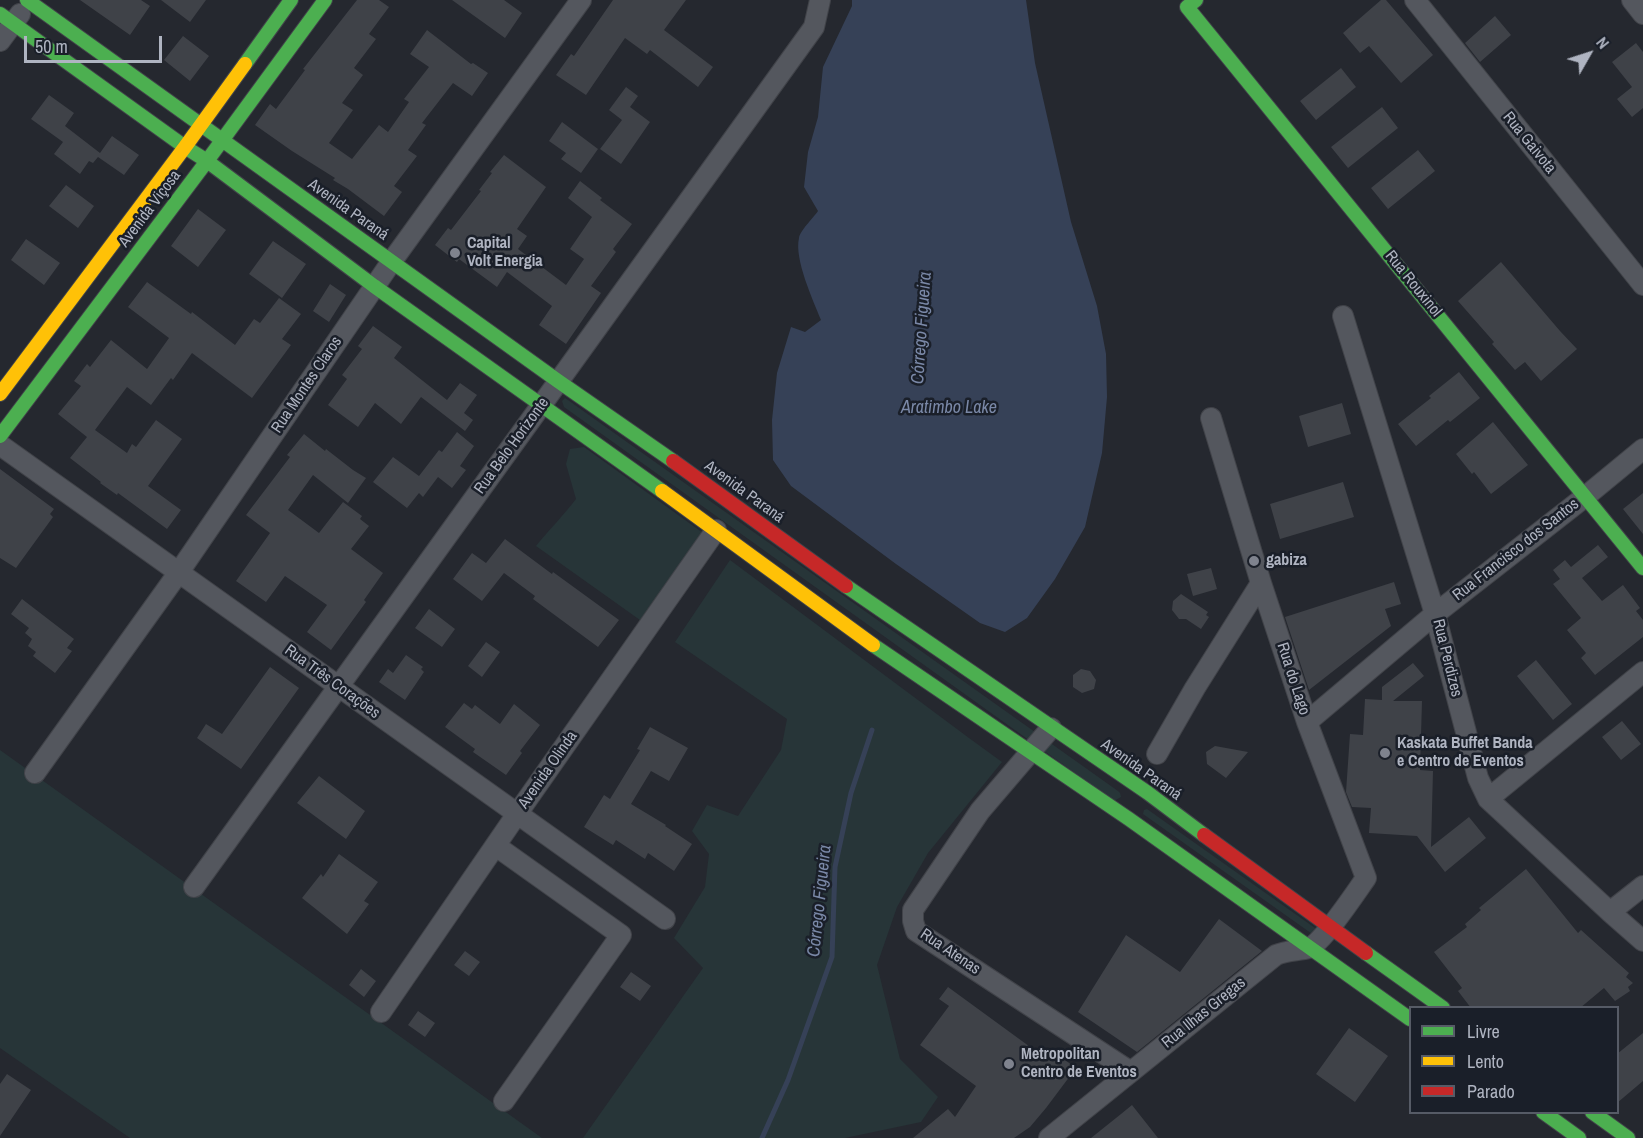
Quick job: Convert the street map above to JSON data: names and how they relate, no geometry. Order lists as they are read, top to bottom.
{
  "streets": {
    "main road": ["Avenida Viçosa", "Avenida Paraná", "Rua Rouxinol"],
    "street": [
      "Rua Gaivota",
      "Rua Montes Claros",
      "Rua Belo Horizonte",
      "Rua Francisco dos Santos",
      "Rua Perdizes",
      "Rua do Lago",
      "Rua Três Corações",
      "Avenida Olinda",
      "Rua Atenas",
      "Rua Ilhas Gregas"
    ]
  },
  "crossings": [
    ["Avenida Viçosa", "Avenida Paraná"],
    ["Avenida Paraná", "Rua Montes Claros"],
    ["Avenida Paraná", "Rua Belo Horizonte"],
    ["Avenida Paraná", "Rua do Lago"],
    ["Avenida Paraná", "Rua Atenas"],
    ["Rua Rouxinol", "Rua Francisco dos Santos"],
    ["Rua Montes Claros", "Rua Três Corações"],
    ["Rua Belo Horizonte", "Rua Três Corações"],
    ["Rua Francisco dos Santos", "Rua Perdizes"],
    ["Rua Francisco dos Santos", "Rua do Lago"],
    ["Rua Três Corações", "Avenida Olinda"],
    ["Rua Atenas", "Rua Ilhas Gregas"]
  ],
  "water": ["Córrego Figueira", "Aratimbo Lake"],
  "places": [
    "Capital Volt Energia",
    "gabiza",
    "Kaskata Buffet Banda e Centro de Eventos",
    "Metropolitan Centro de Eventos"
  ],
  "legend": ["Livre", "Lento", "Parado"],
  "scale_bar": "50 m",
  "north": "top right"
}
